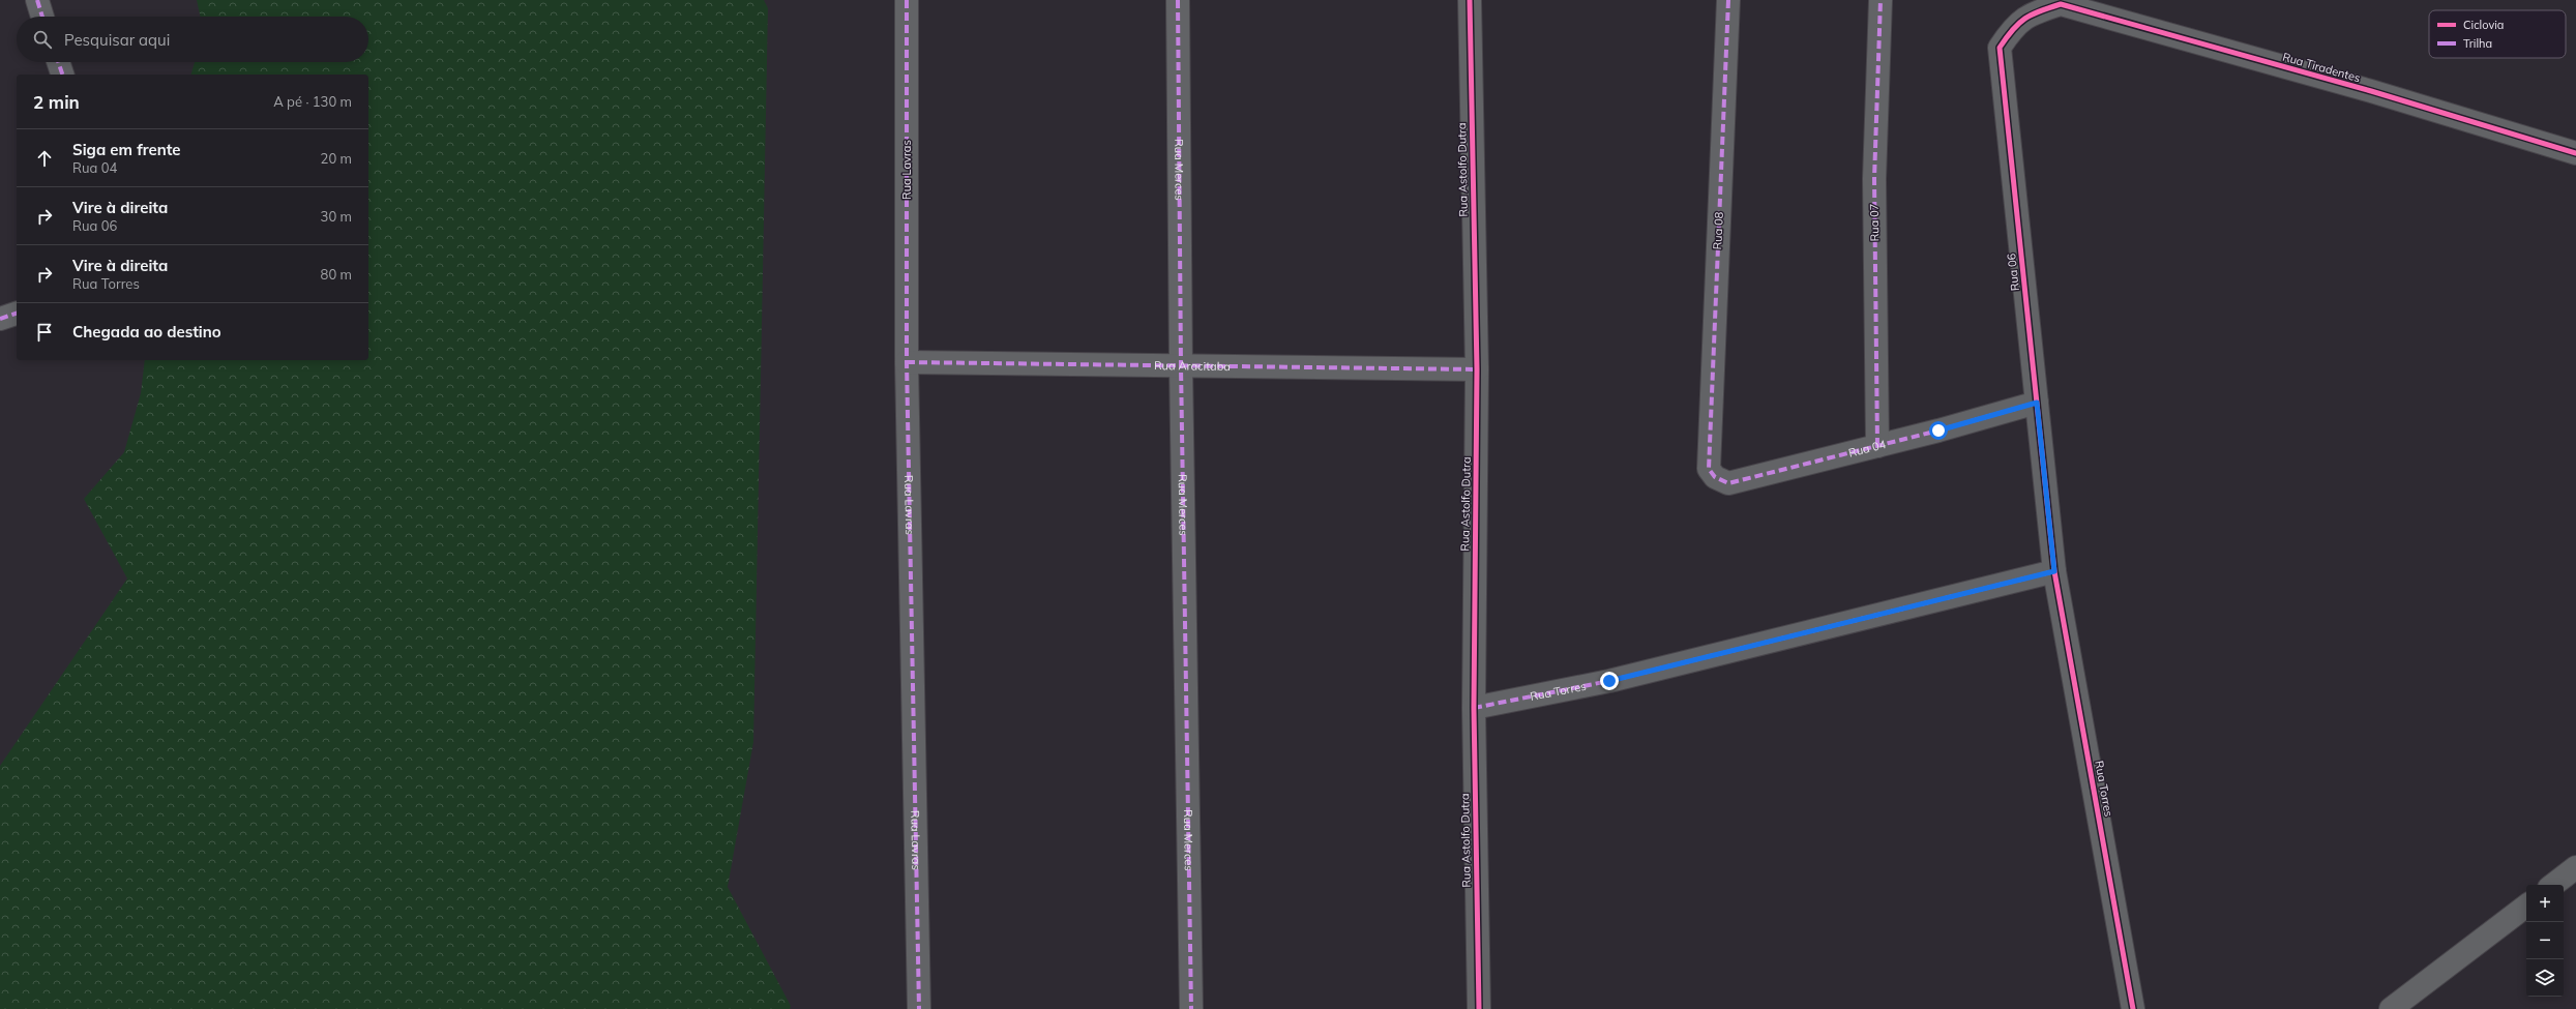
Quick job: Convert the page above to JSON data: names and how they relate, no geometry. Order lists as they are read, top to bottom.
{
  "streets": {
    "street": [
      "Rua Tiradentes",
      "Rua Lavras",
      "Rua Merces",
      "Rua Astolfo Dutra",
      "Rua 07",
      "Rua 08",
      "Rua 06",
      "Rua Aracitaba",
      "Rua 04",
      "Rua Torres"
    ]
  },
  "crossings": [
    ["Rua Tiradentes", "Rua 06"],
    ["Rua Lavras", "Rua Aracitaba"],
    ["Rua Merces", "Rua Aracitaba"],
    ["Rua Astolfo Dutra", "Rua Aracitaba"],
    ["Rua Astolfo Dutra", "Rua Torres"],
    ["Rua 07", "Rua 04"],
    ["Rua 08", "Rua 04"],
    ["Rua 06", "Rua 04"],
    ["Rua 06", "Rua Torres"]
  ],
  "legend": ["Ciclovia", "Trilha"],
  "page": {
    "search": "Pesquisar aqui",
    "heading": ["2 min", "A pé · 130 m"],
    "list": [
      ["Siga em frente", "Rua 04", "20 m"],
      ["Vire à direita", "Rua 06", "30 m"],
      ["Vire à direita", "Rua Torres", "80 m"],
      "Chegada ao destino"
    ],
    "map_buttons": ["+", "−"]
  }
}
